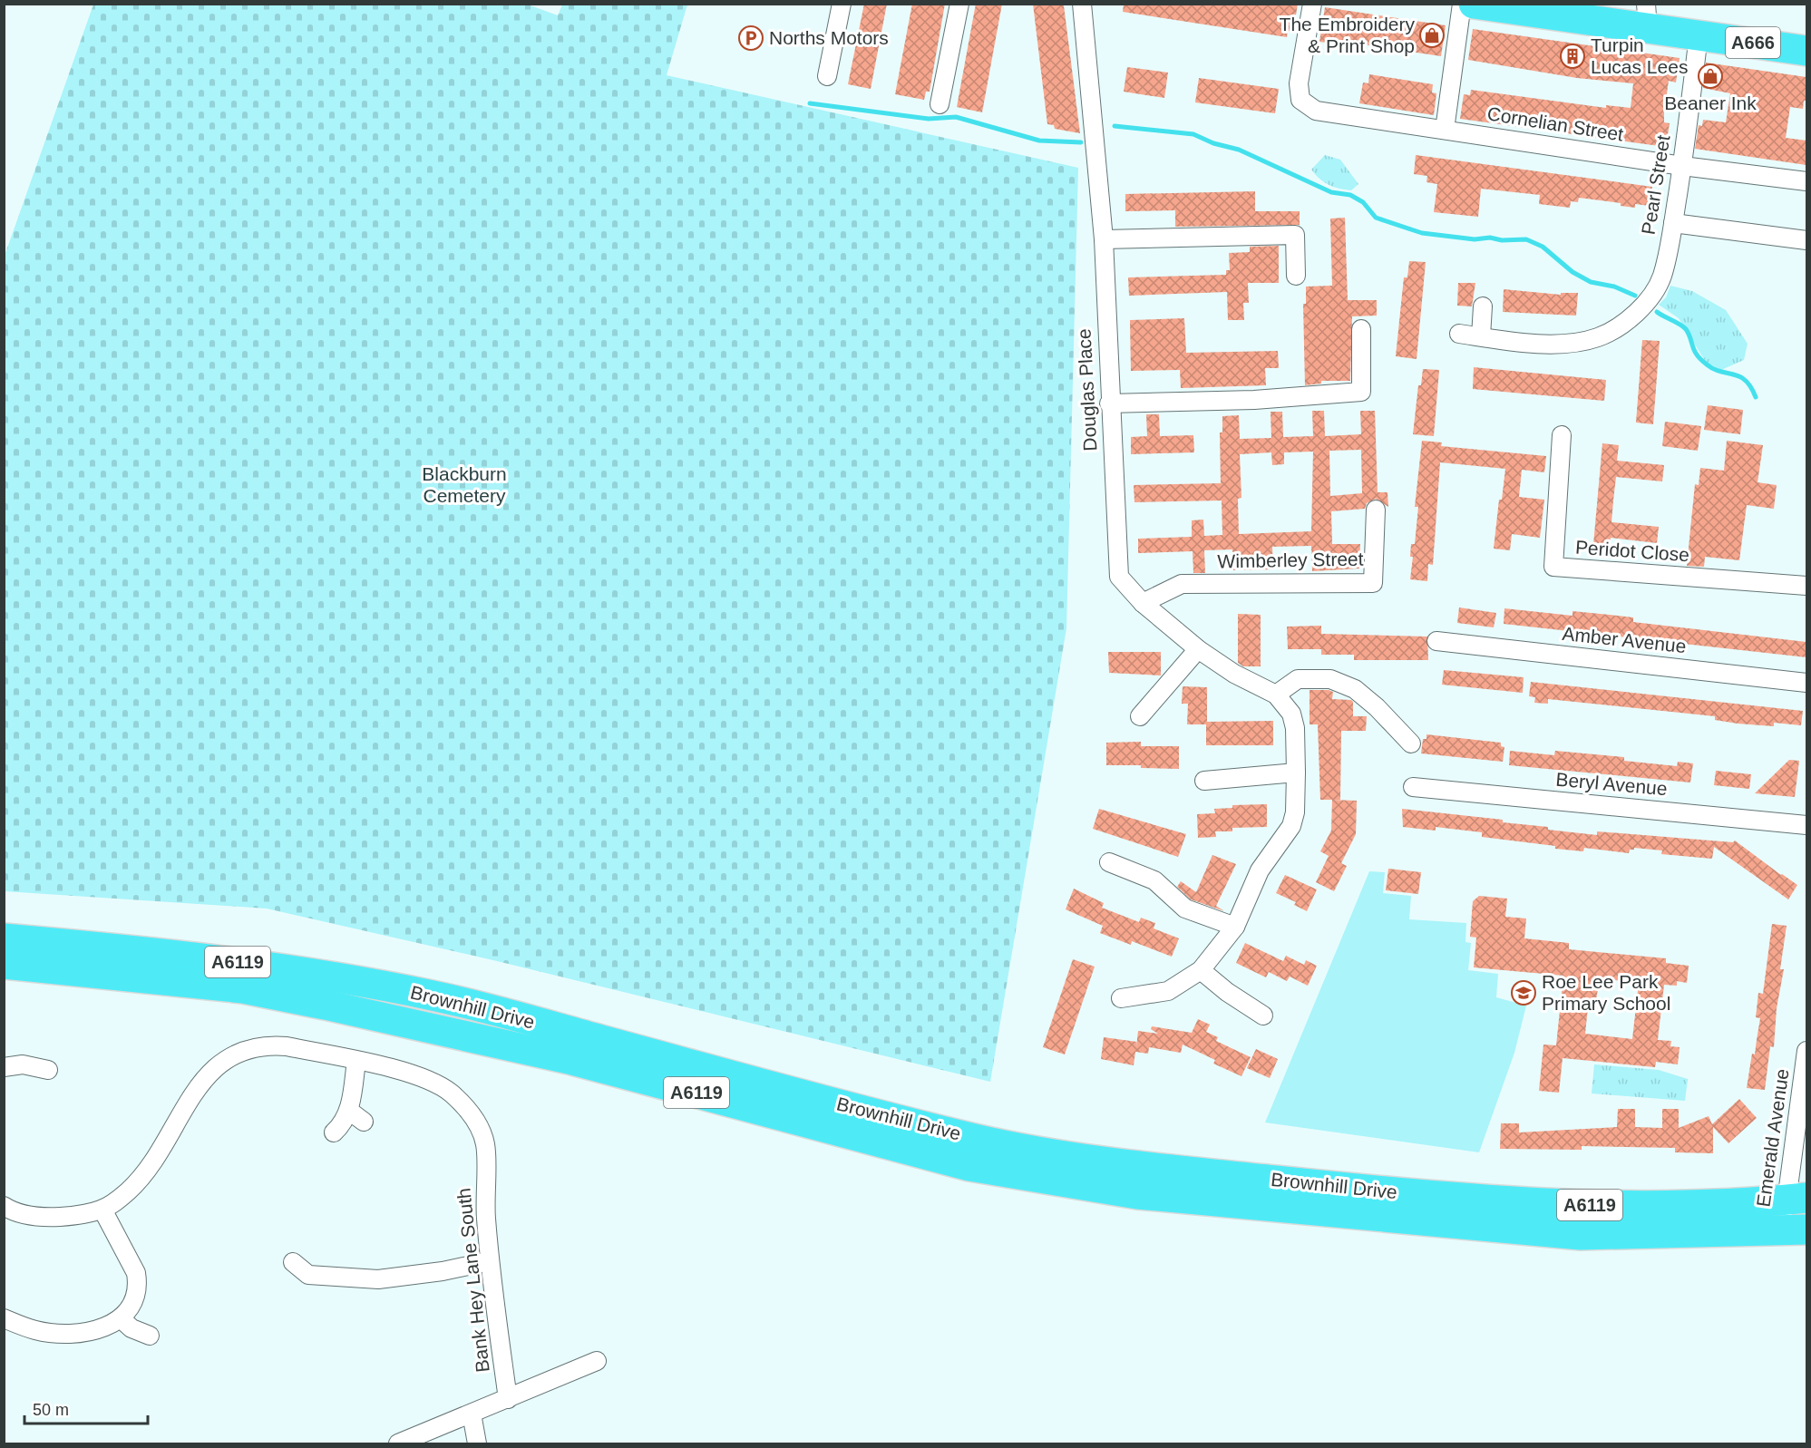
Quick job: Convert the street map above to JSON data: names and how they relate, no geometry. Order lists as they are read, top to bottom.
{
  "streets": {
    "highway": ["A666", "A6119", "Brownhill Drive"],
    "street": [
      "Cornelian Street",
      "Pearl Street",
      "Douglas Place",
      "Peridot Close",
      "Wimberley Street",
      "Amber Avenue",
      "Beryl Avenue",
      "Emerald Avenue",
      "Bank Hey Lane South"
    ]
  },
  "crossings": [
    ["A666", "Pearl Street"],
    ["Cornelian Street", "Pearl Street"],
    ["Douglas Place", "Wimberley Street"],
    ["Brownhill Drive", "Emerald Avenue"]
  ],
  "parks": ["Blackburn Cemetery"],
  "places": {
    "shop": ["The Embroidery & Print Shop", "Beaner Ink"],
    "parking": ["Norths Motors"],
    "building": ["Turpin Lucas Lees"],
    "school or university": ["Roe Lee Park Primary School"]
  },
  "scale_bar": "50 m"
}
